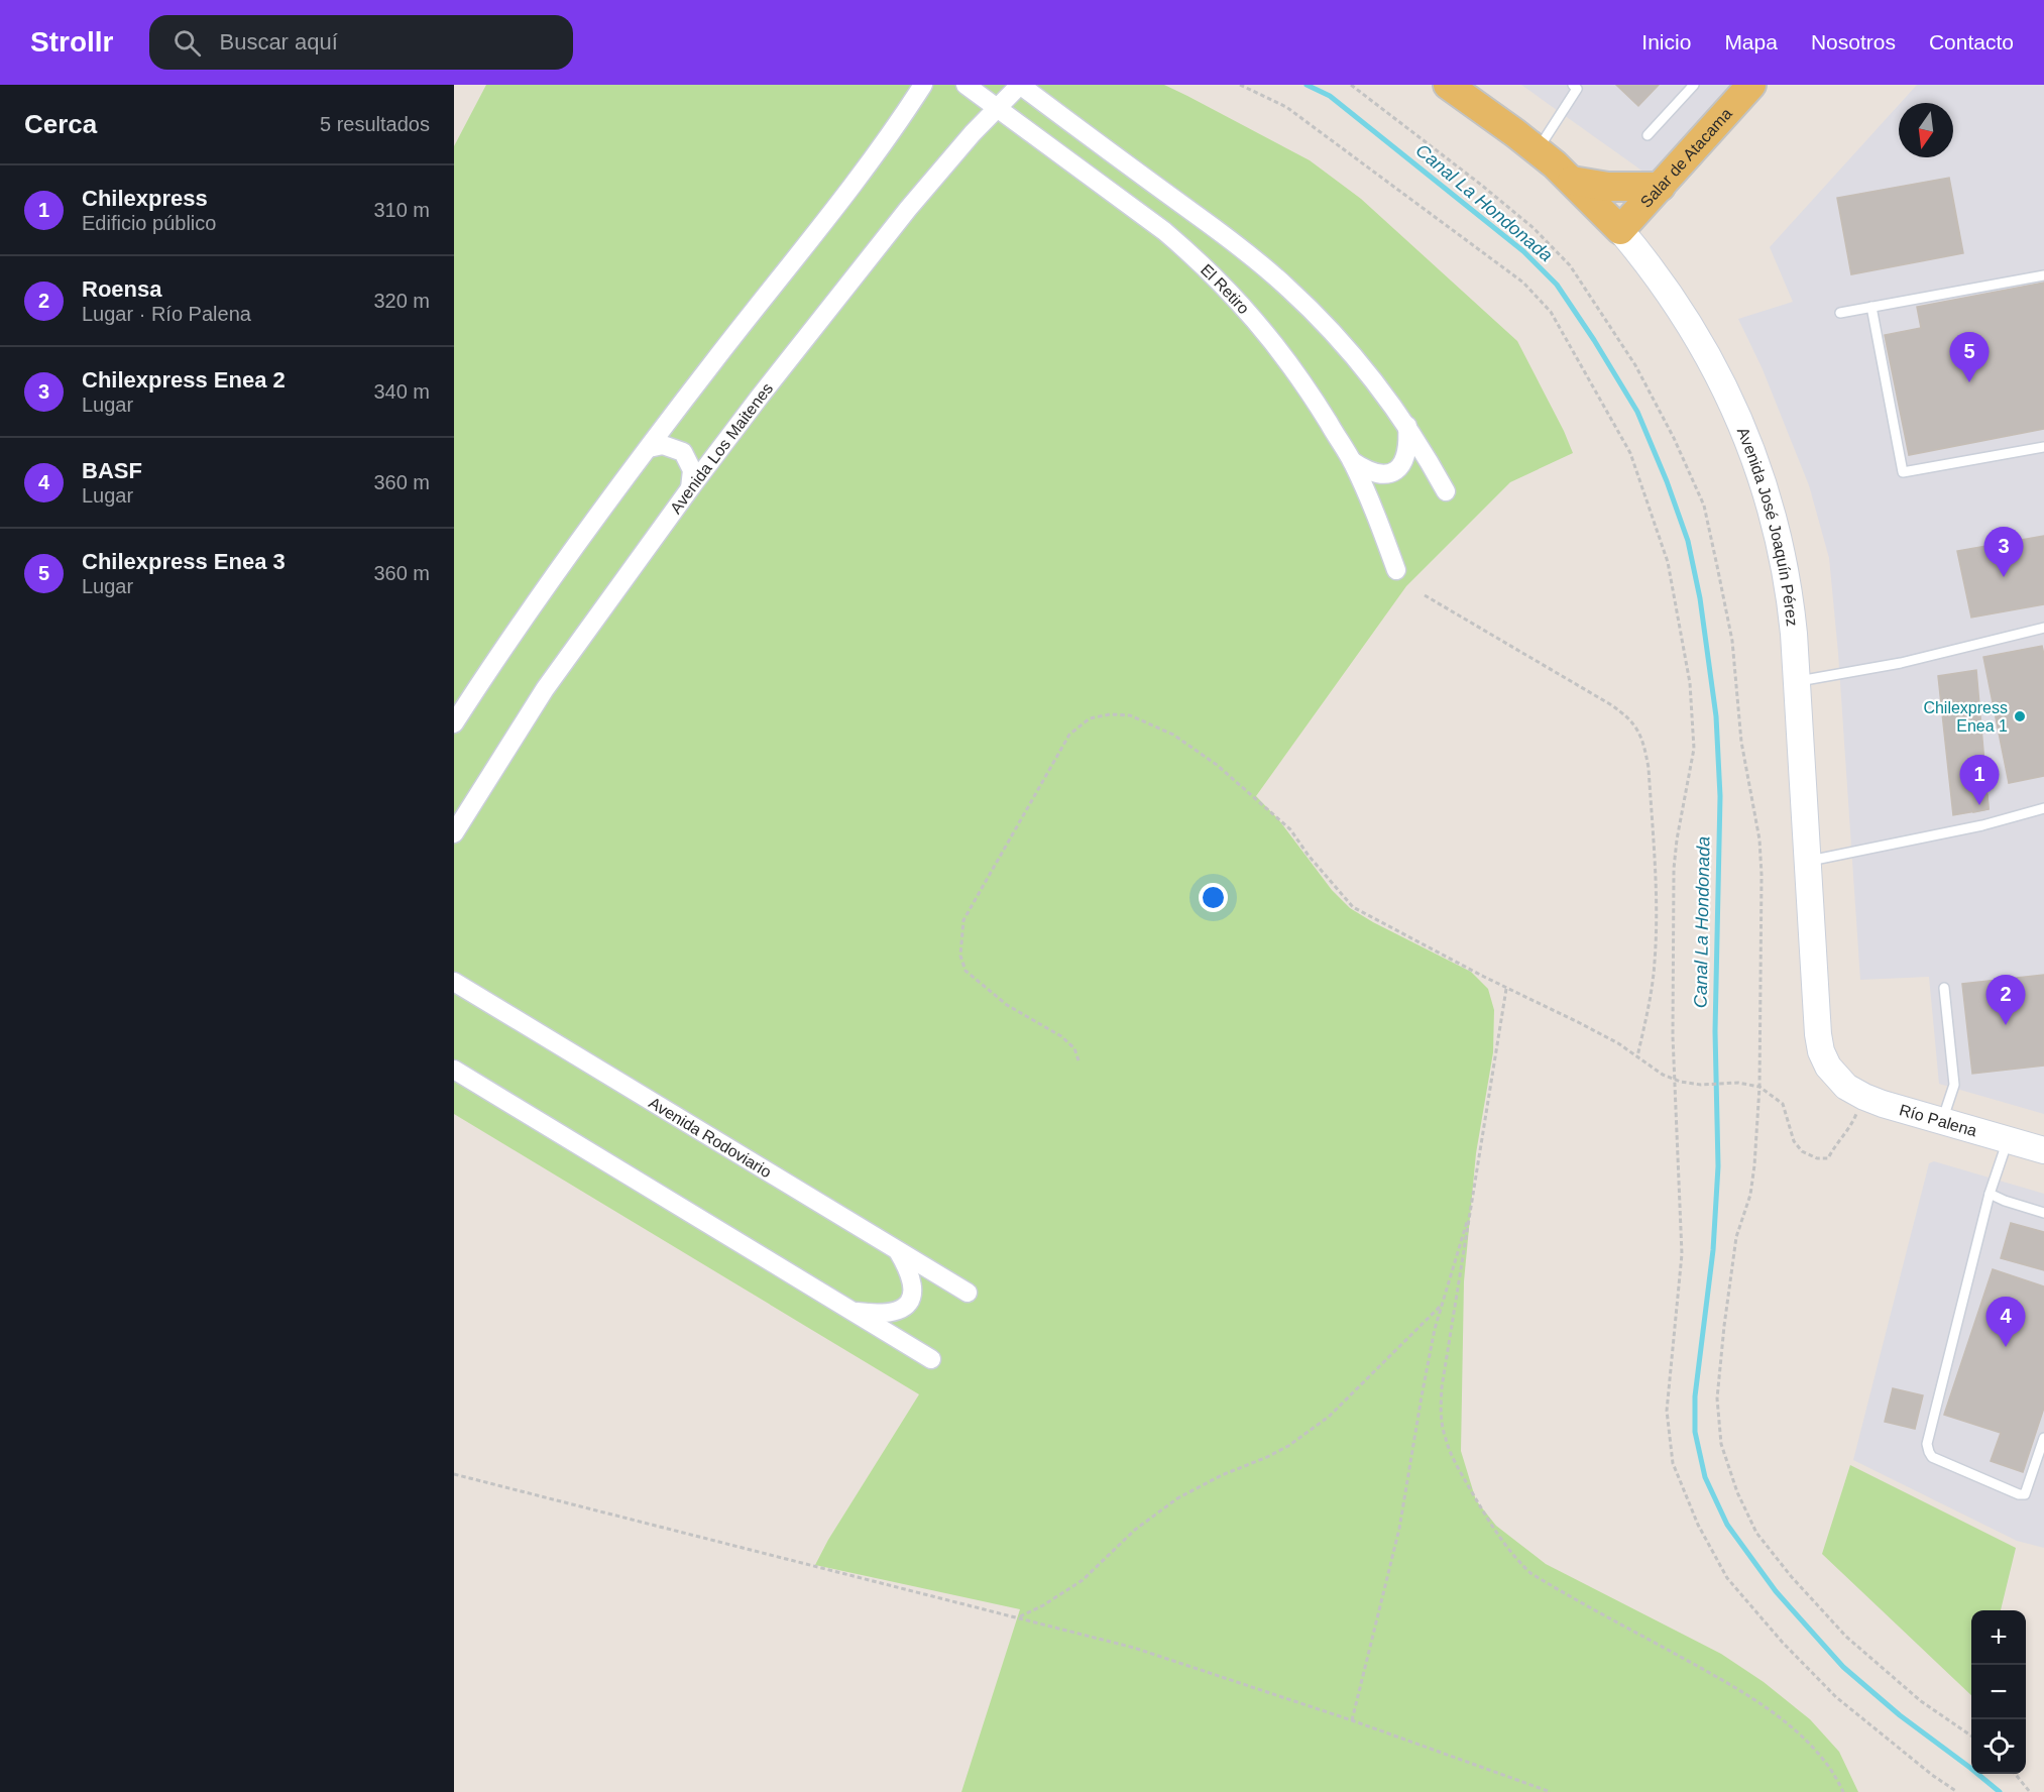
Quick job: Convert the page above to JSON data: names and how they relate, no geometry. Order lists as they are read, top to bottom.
{
  "streets": {
    "main road": ["Salar de Atacama", "Avenida José Joaquín Pérez", "Río Palena"],
    "street": ["El Retiro", "Avenida Los Maitenes", "Avenida Rodoviario"]
  },
  "crossings": [
    ["Salar de Atacama", "Avenida José Joaquín Pérez"],
    ["El Retiro", "Avenida Los Maitenes"],
    ["Avenida José Joaquín Pérez", "Río Palena"]
  ],
  "water": ["Canal La Hondonada"],
  "places": ["Chilexpress Enea 1"],
  "north": "bottom",
  "page": {
    "header": "Strollr",
    "search": "Buscar aquí",
    "nav": [
      "Inicio",
      "Mapa",
      "Nosotros",
      "Contacto"
    ],
    "heading": ["Cerca", "5 resultados"],
    "list": [
      {
        "mark": "1",
        "name": "Chilexpress",
        "note": "Edificio público",
        "value": "310 m"
      },
      {
        "mark": "2",
        "name": "Roensa",
        "note": "Lugar · Río Palena",
        "value": "320 m"
      },
      {
        "mark": "3",
        "name": "Chilexpress Enea 2",
        "note": "Lugar",
        "value": "340 m"
      },
      {
        "mark": "4",
        "name": "BASF",
        "note": "Lugar",
        "value": "360 m"
      },
      {
        "mark": "5",
        "name": "Chilexpress Enea 3",
        "note": "Lugar",
        "value": "360 m"
      }
    ],
    "pins": [
      "5",
      "3",
      "1",
      "2",
      "4"
    ],
    "map_buttons": ["+", "−"]
  }
}
